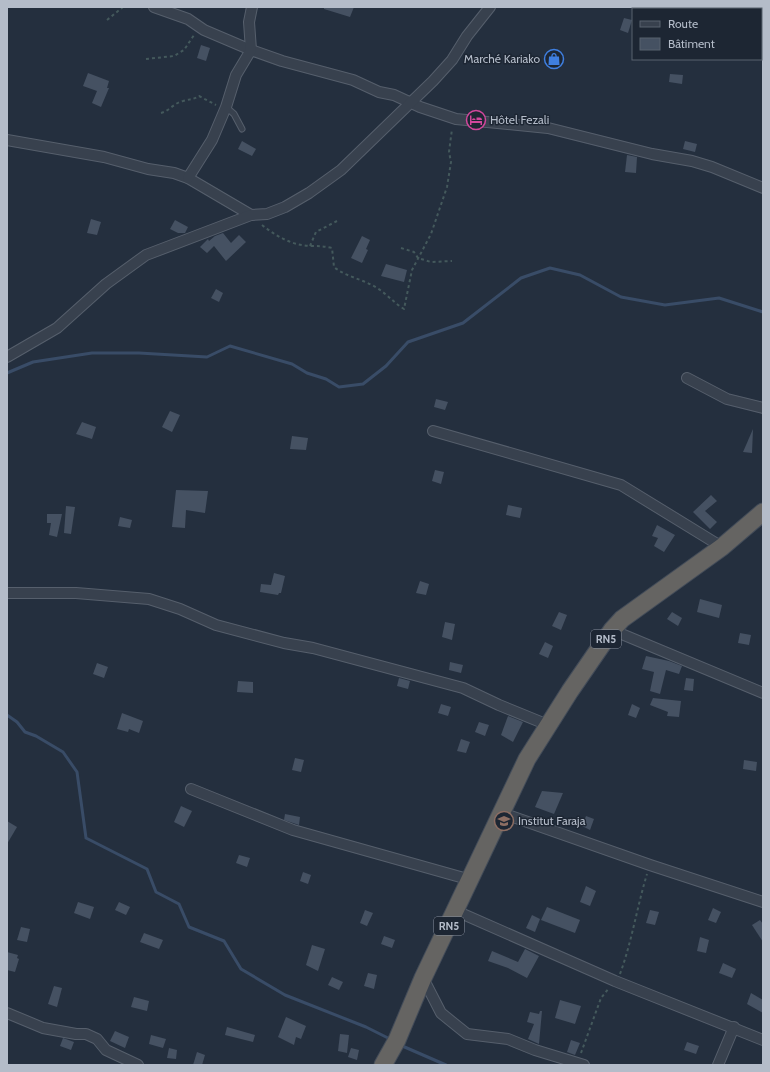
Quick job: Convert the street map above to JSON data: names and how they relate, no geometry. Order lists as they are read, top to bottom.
{
  "streets": {
    "highway": ["RN5"]
  },
  "places": {
    "shop": ["Marché Kariako"],
    "hotel": ["Hôtel Fezali"],
    "school or university": ["Institut Faraja"]
  },
  "legend": ["Route", "Bâtiment"]
}
